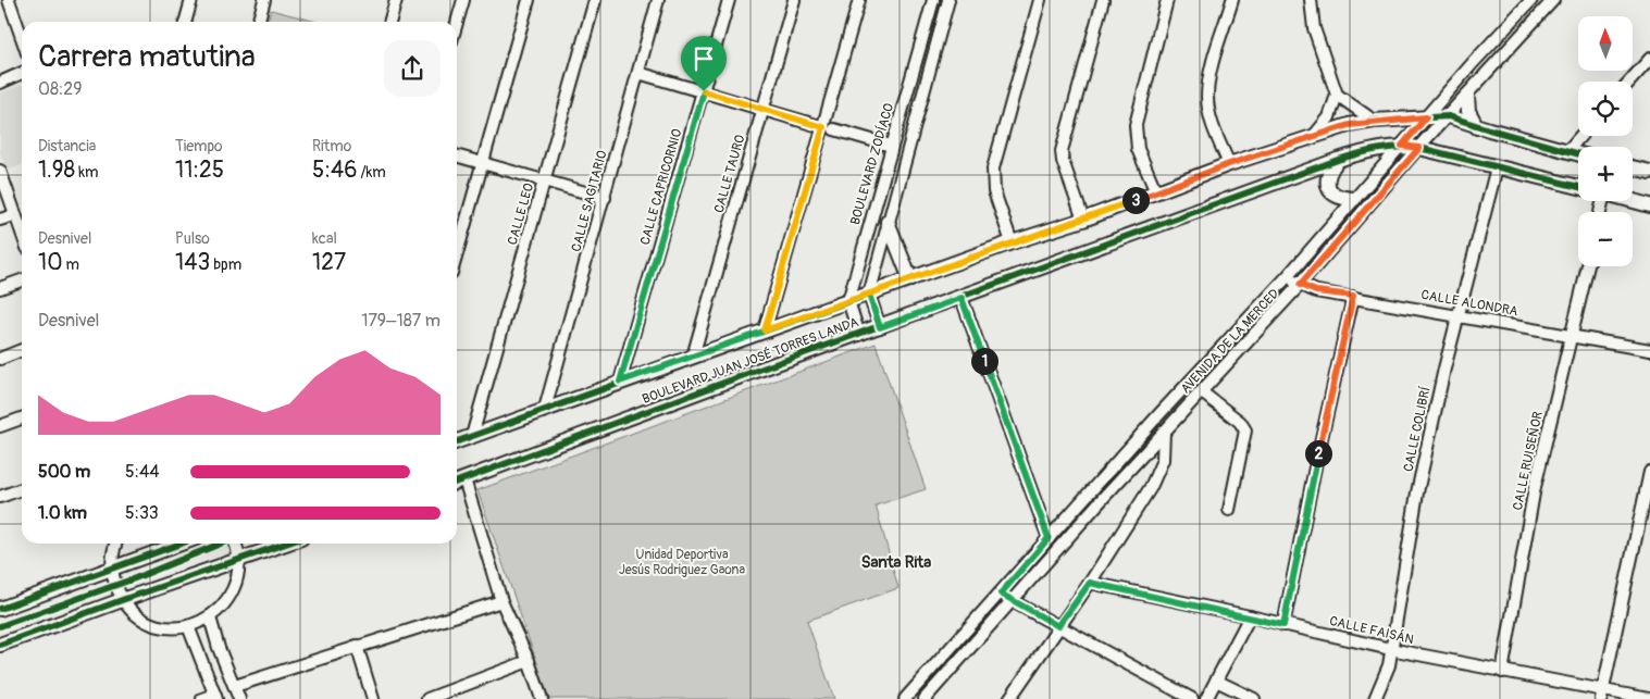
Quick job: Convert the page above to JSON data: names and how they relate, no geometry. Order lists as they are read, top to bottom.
{
  "streets": {
    "main road": ["BOULEVARD JUAN JOSÉ TORRES LANDA"],
    "street": [
      "BOULEVARD ZODÍACO",
      "CALLE TAURO",
      "CALLE CAPRICORNIO",
      "CALLE SAGITARIO",
      "CALLE LEO",
      "CALLE ALONDRA",
      "AVENIDA DE LA MERCED",
      "CALLE COLIBRÍ",
      "CALLE RUISEÑOR",
      "CALLE FAISÁN"
    ]
  },
  "crossings": [
    ["BOULEVARD ZODÍACO", "BOULEVARD JUAN JOSÉ TORRES LANDA"],
    ["CALLE TAURO", "BOULEVARD JUAN JOSÉ TORRES LANDA"],
    ["CALLE CAPRICORNIO", "BOULEVARD JUAN JOSÉ TORRES LANDA"],
    ["CALLE SAGITARIO", "BOULEVARD JUAN JOSÉ TORRES LANDA"],
    ["CALLE LEO", "BOULEVARD JUAN JOSÉ TORRES LANDA"],
    ["CALLE ALONDRA", "AVENIDA DE LA MERCED"],
    ["CALLE ALONDRA", "CALLE COLIBRÍ"],
    ["CALLE ALONDRA", "CALLE RUISEÑOR"],
    ["AVENIDA DE LA MERCED", "BOULEVARD JUAN JOSÉ TORRES LANDA"],
    ["BOULEVARD JUAN JOSÉ TORRES LANDA", "CALLE COLIBRÍ"],
    ["CALLE COLIBRÍ", "CALLE FAISÁN"],
    ["CALLE RUISEÑOR", "CALLE FAISÁN"]
  ],
  "districts": ["Santa Rita"],
  "parks": ["Unidad Deportiva Jesús Rodriguez Gaona"],
  "north": "top",
  "page": {
    "map_buttons": ["+", "−"],
    "heading": ["Carrera matutina", "08:29"],
    "stats": [
      ["Distancia", "1.98 km"],
      ["Tiempo", "11:25"],
      ["Ritmo", "5:46 /km"],
      ["Desnivel", "10 m"],
      ["Pulso", "143 bpm"],
      ["kcal", "127"]
    ],
    "pins": ["3", "1", "2"],
    "chart": ["Desnivel", "179–187 m"],
    "list": [
      {
        "name": "500 m",
        "note": "5:44"
      },
      {
        "name": "1.0 km",
        "note": "5:33"
      }
    ]
  }
}
